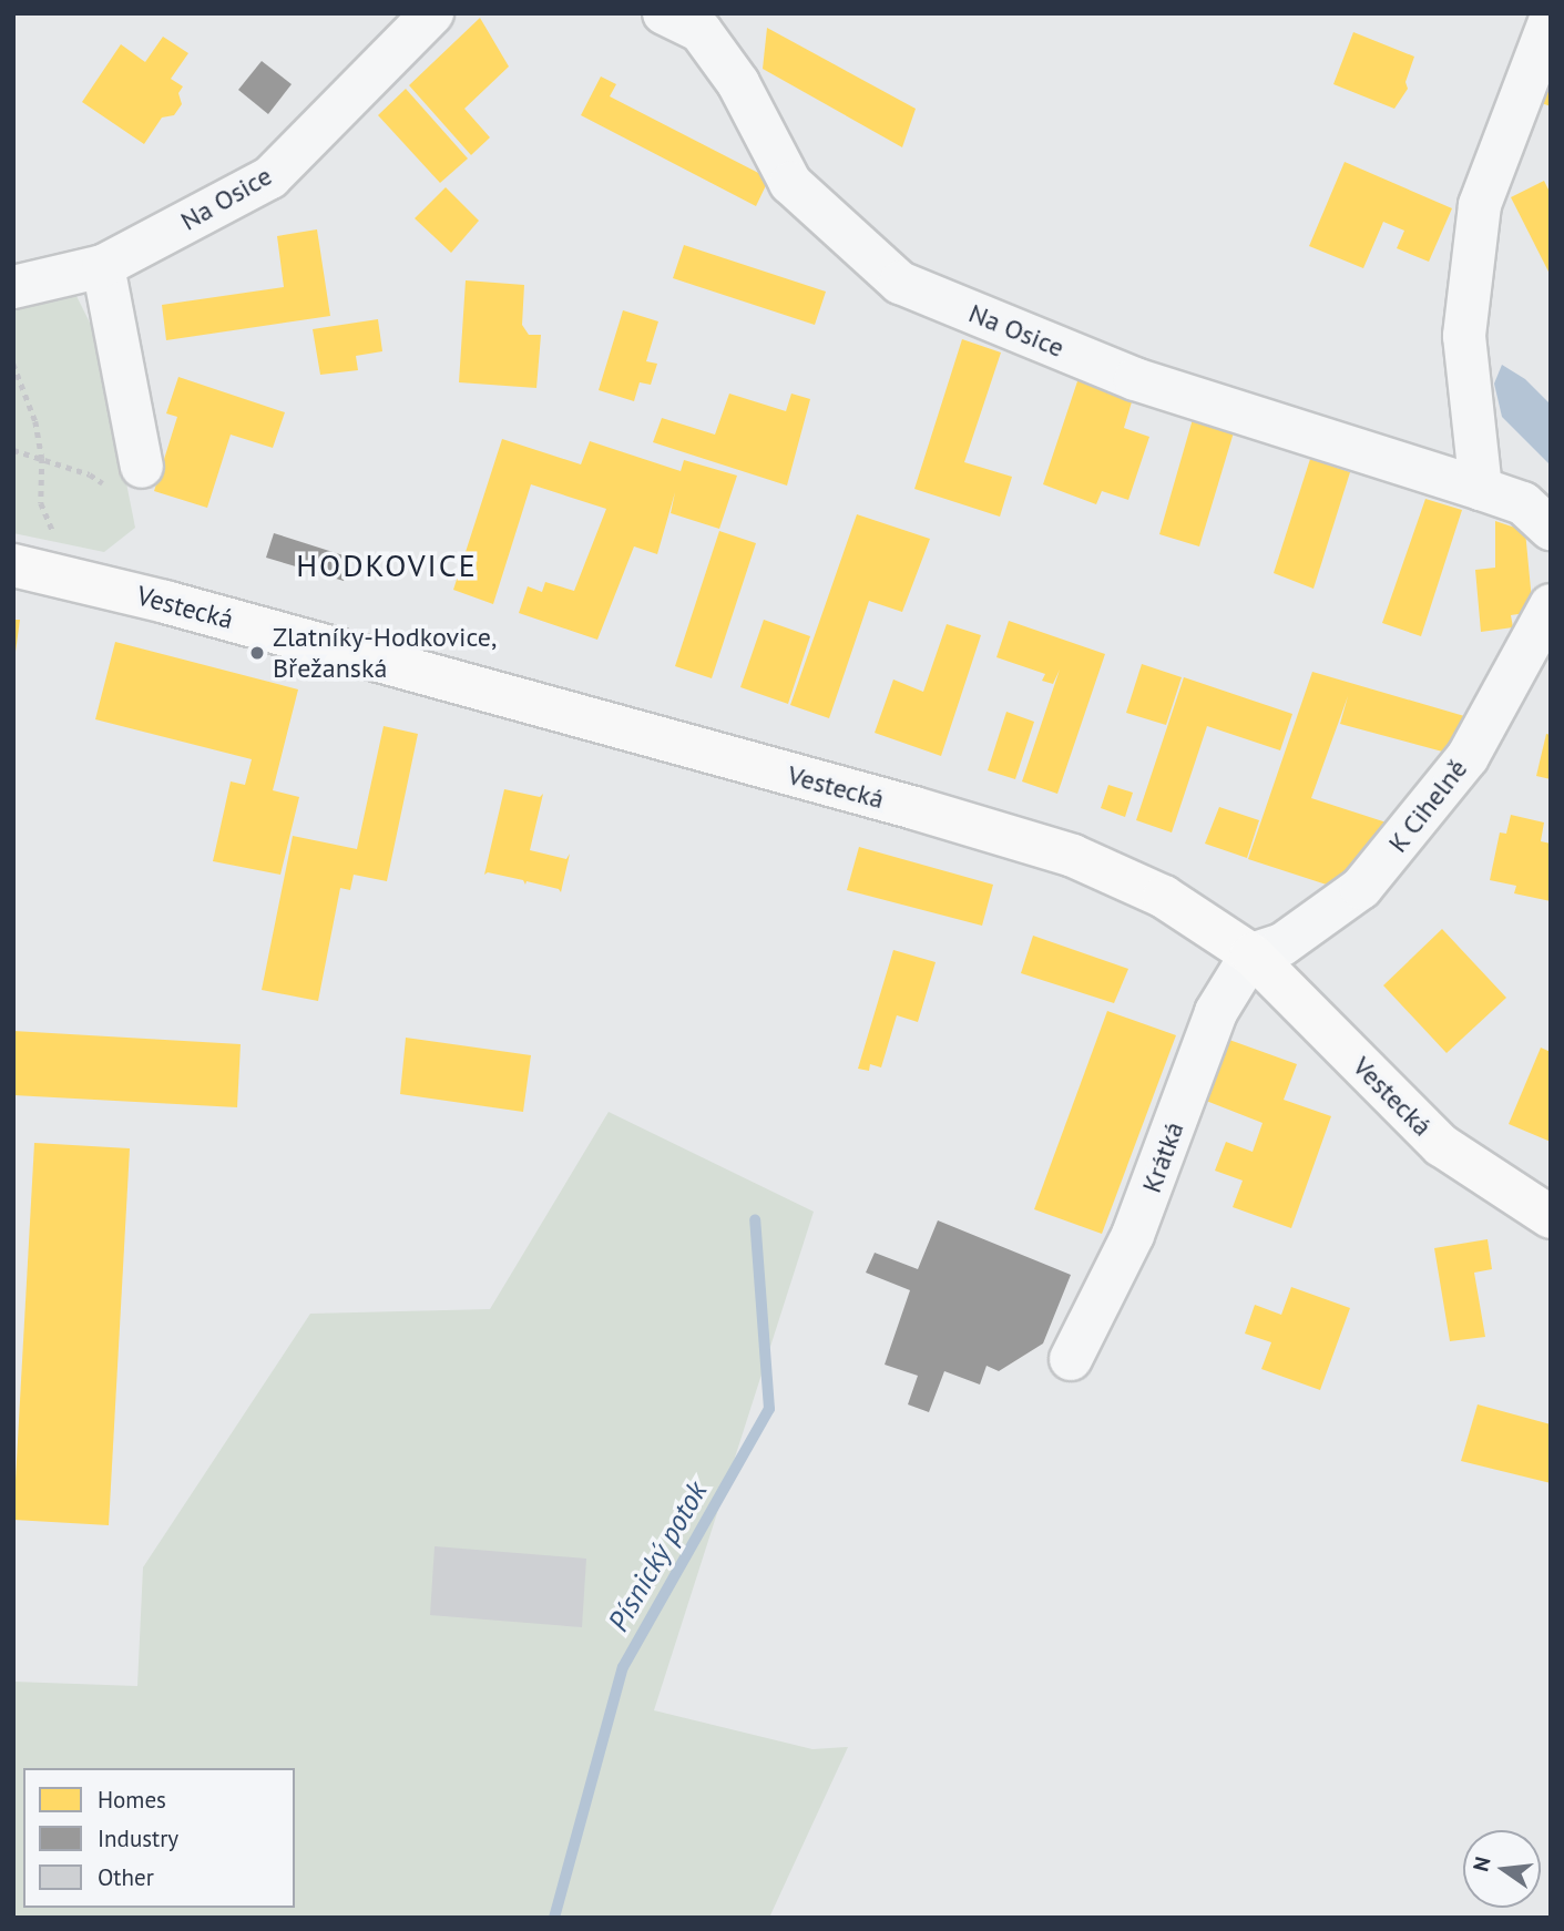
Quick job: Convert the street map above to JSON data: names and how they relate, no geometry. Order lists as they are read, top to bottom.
{
  "streets": {
    "street": [
      "Na Osice",
      "Vestecká",
      "K Cihelně",
      "Krátká"
    ]
  },
  "crossings": [
    ["Vestecká", "K Cihelně"],
    ["Vestecká", "Krátká"],
    ["K Cihelně", "Krátká"]
  ],
  "districts": ["HODKOVICE"],
  "water": ["Písnický potok"],
  "places": ["Zlatníky-Hodkovice, Břežanská"],
  "legend": ["Homes", "Industry", "Other"],
  "north": "left"
}
